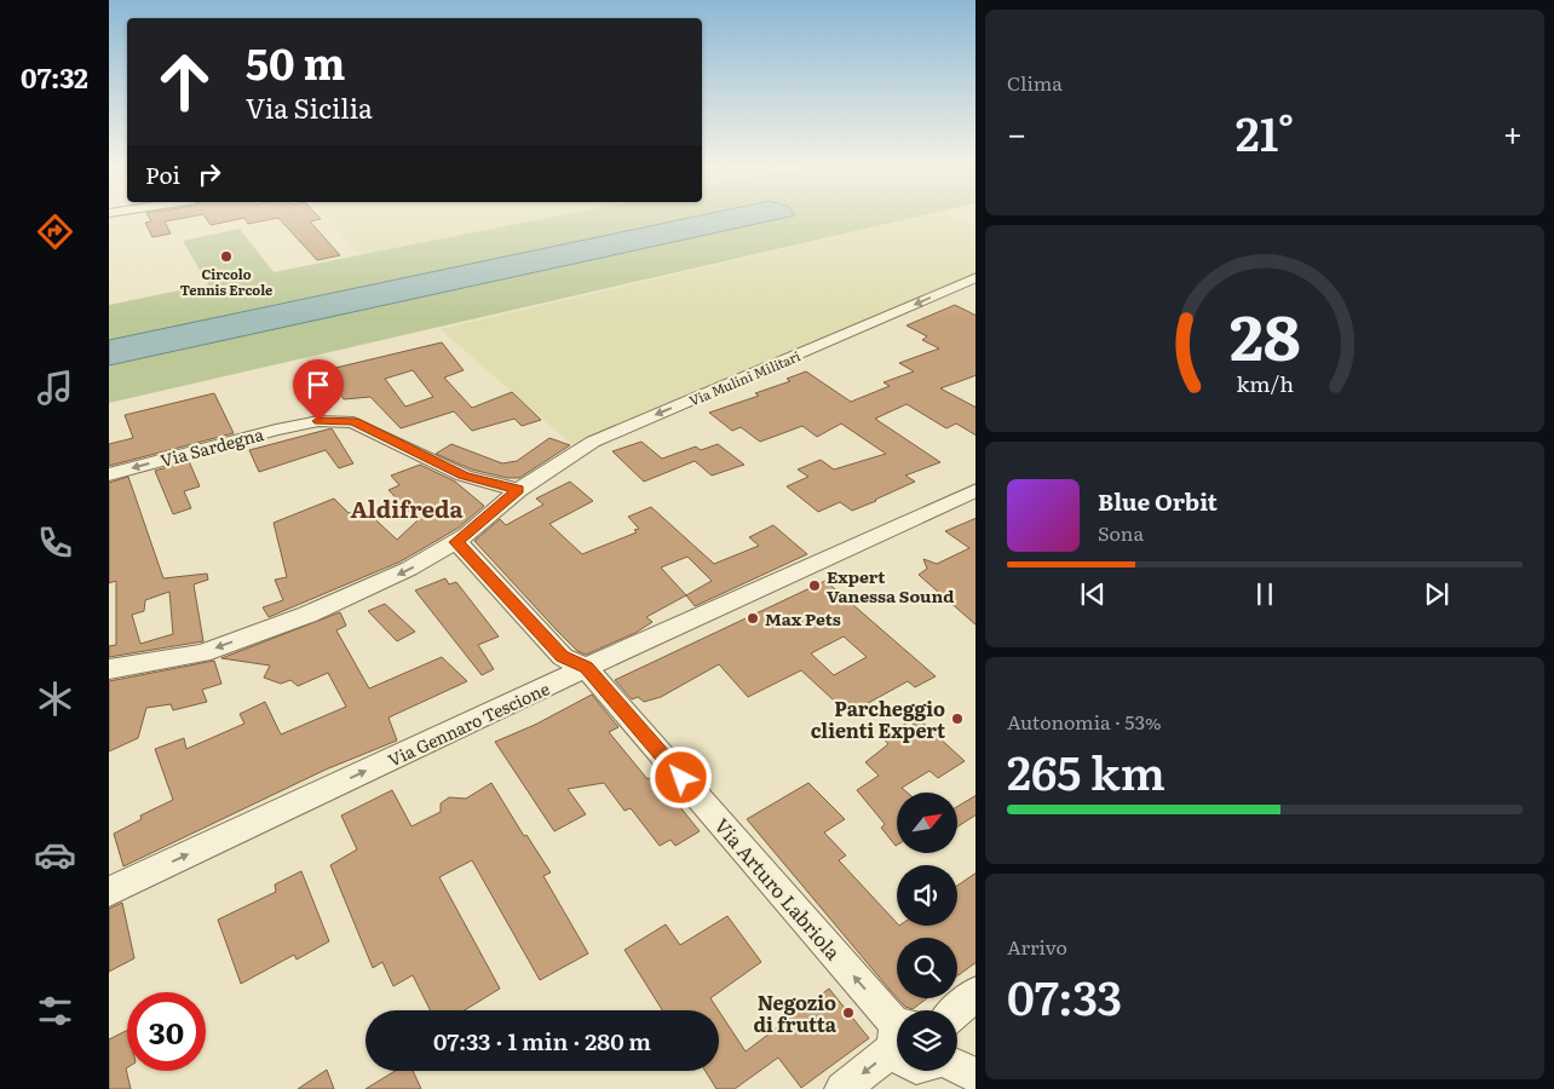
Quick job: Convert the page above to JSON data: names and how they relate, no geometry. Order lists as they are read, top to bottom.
{
  "streets": {
    "street": [
      "Via Mulini Militari",
      "Via Sardegna",
      "Via Gennaro Tescione",
      "Via Arturo Labriola"
    ]
  },
  "crossings": [
    ["Via Mulini Militari", "Via Sardegna"],
    ["Via Gennaro Tescione", "Via Arturo Labriola"]
  ],
  "one_way": [
    "Via Mulini Militari",
    "Via Sardegna",
    "Via Gennaro Tescione",
    "Via Arturo Labriola"
  ],
  "districts": ["Aldifreda"],
  "places": [
    "Circolo Tennis Ercole",
    "Expert Vanessa Sound",
    "Max Pets",
    "Parcheggio clienti Expert",
    "Negozio di frutta"
  ],
  "north": "top right",
  "page": {
    "tabs": "07:32",
    "tile": [
      "Clima",
      ["Autonomia · 53%", "265 km"],
      ["Arrivo", "07:33"]
    ],
    "turn": ["50 m", "Via Sicilia"],
    "heat": ["−", "21°", "+"],
    "then": "Poi",
    "song": ["Blue Orbit", "Sona"],
    "limit": "30",
    "trip": "07:33 · 1 min · 280 m",
    "gauge": ["28", "km/h"]
  }
}
